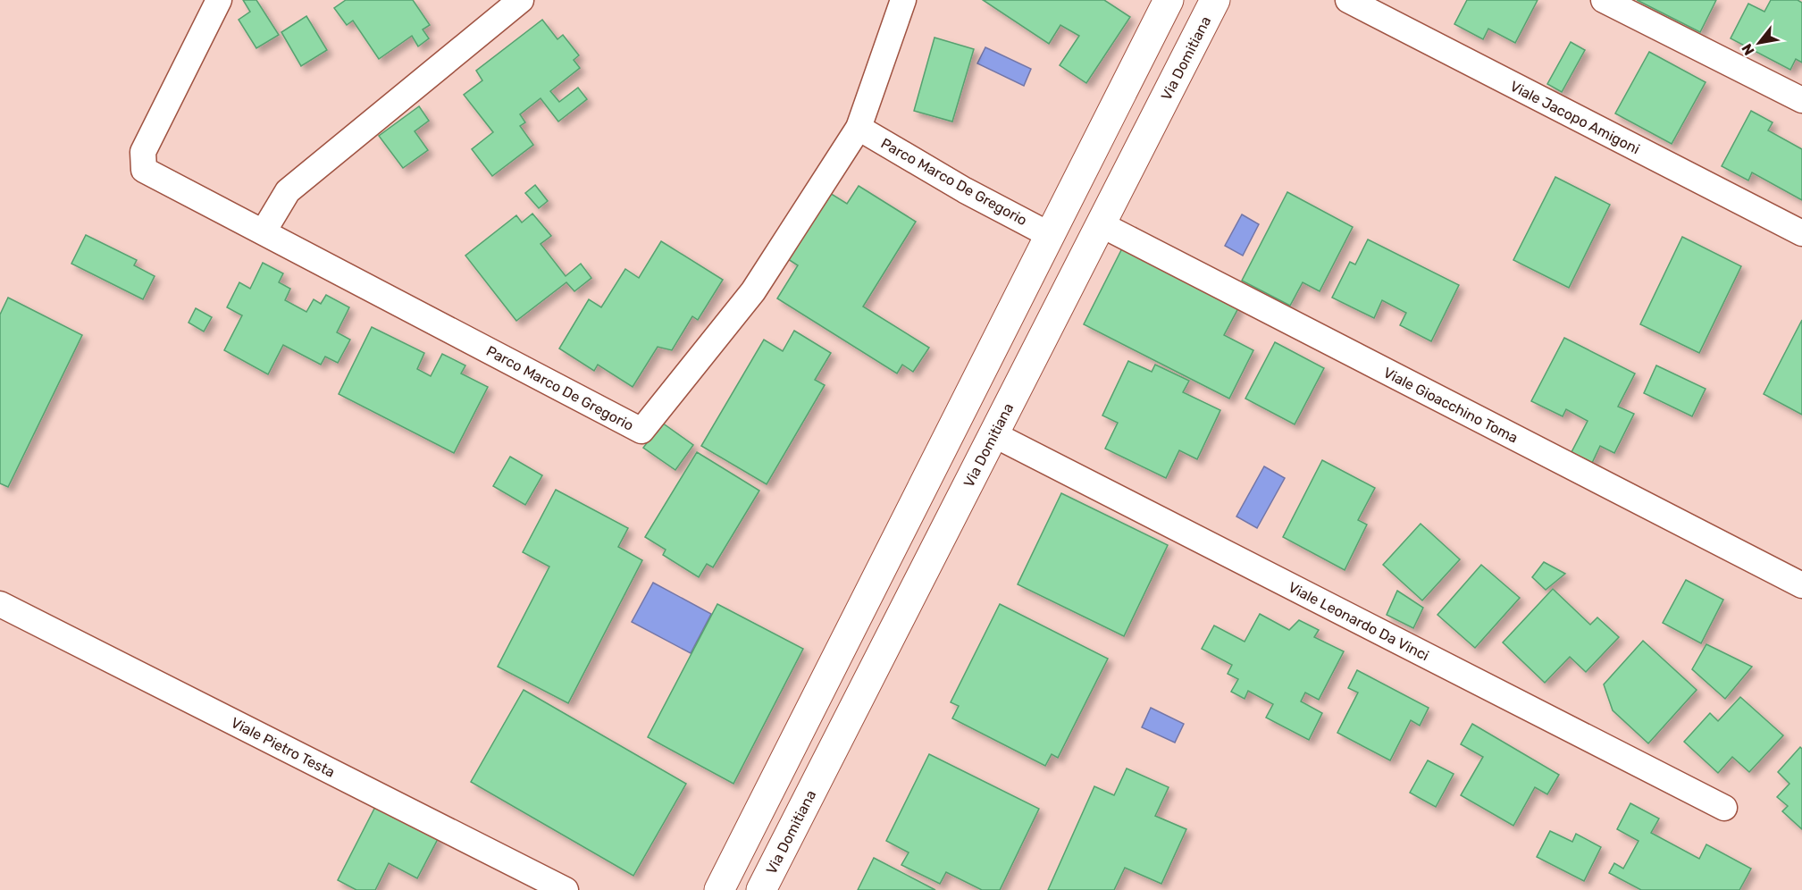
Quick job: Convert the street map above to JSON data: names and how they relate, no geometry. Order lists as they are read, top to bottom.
{
  "streets": {
    "main road": ["Via Domitiana"],
    "street": [
      "Viale Jacopo Amigoni",
      "Parco Marco De Gregorio",
      "Viale Gioacchino Toma",
      "Viale Leonardo Da Vinci",
      "Viale Pietro Testa"
    ]
  },
  "crossings": [
    ["Via Domitiana", "Viale Gioacchino Toma"],
    ["Via Domitiana", "Viale Leonardo Da Vinci"]
  ],
  "north": "bottom left"
}
